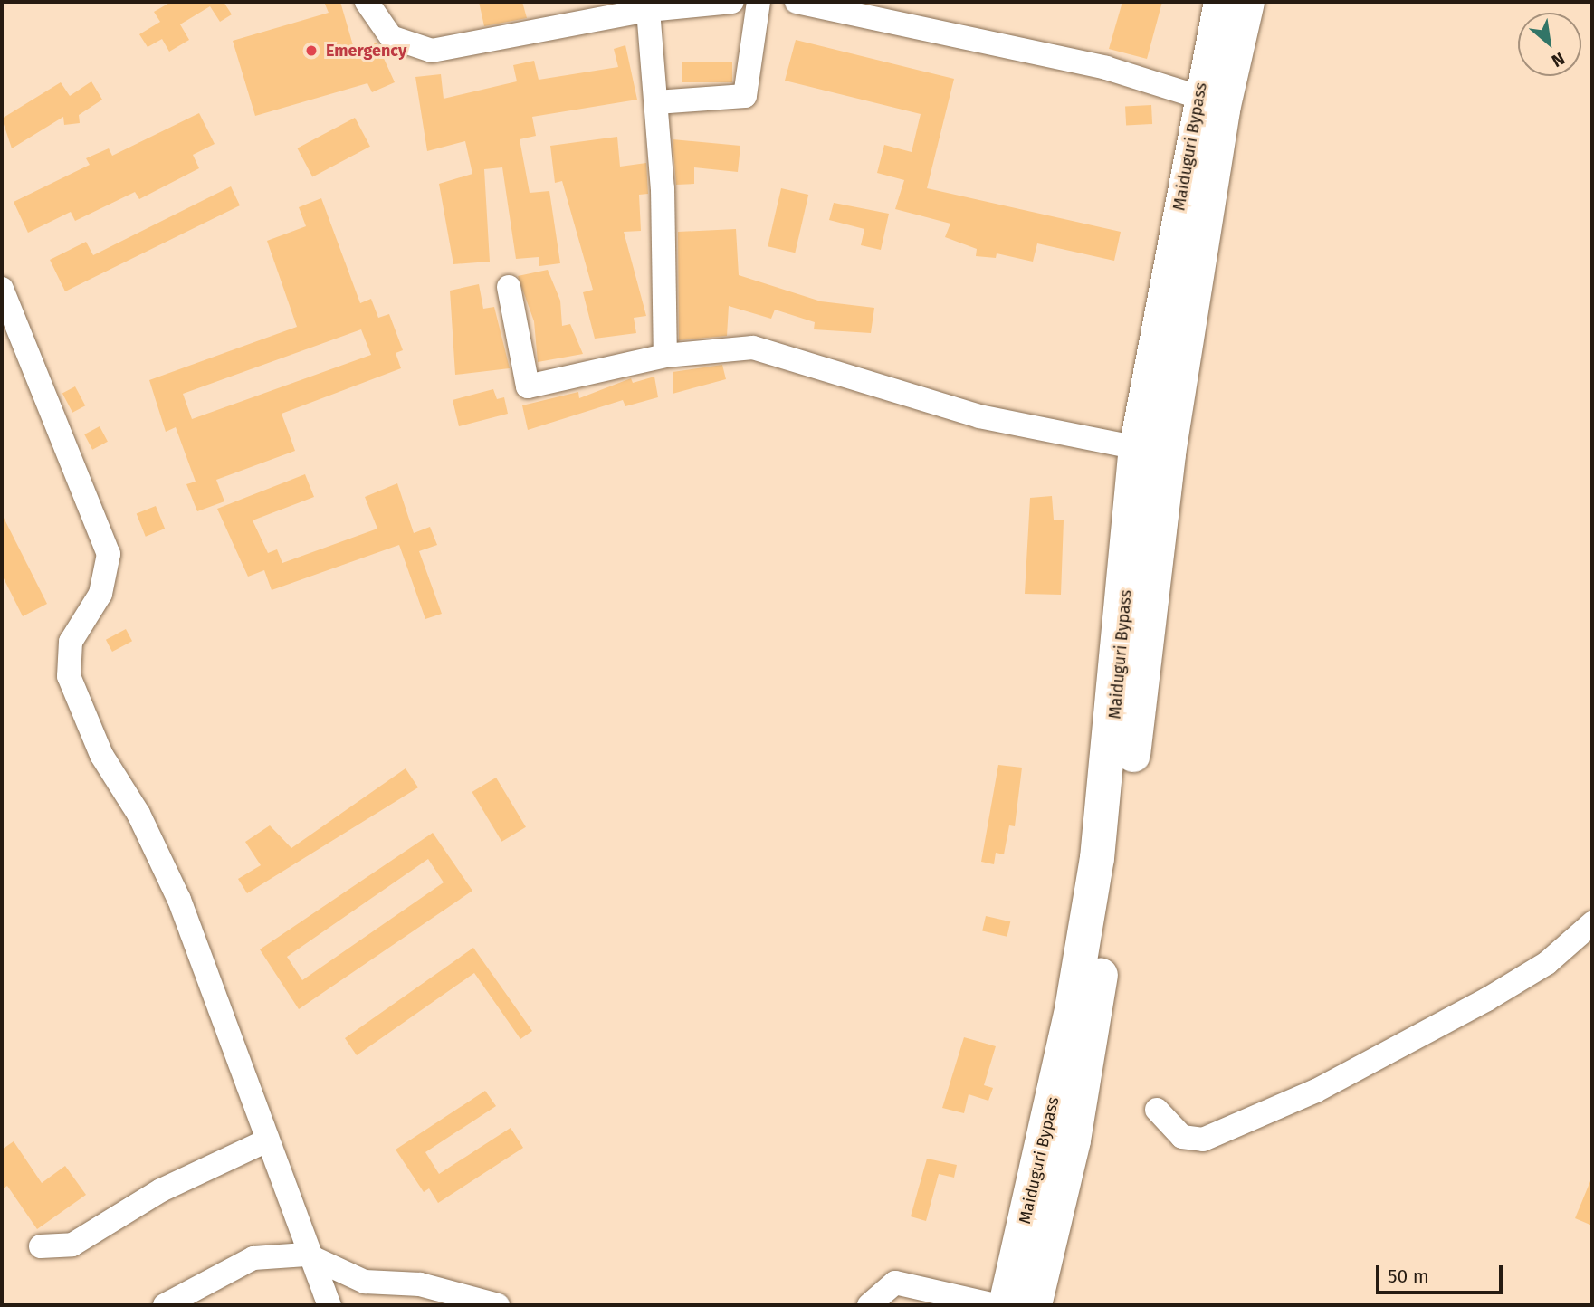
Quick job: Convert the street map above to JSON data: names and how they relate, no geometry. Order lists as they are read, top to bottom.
{
  "streets": {
    "highway": ["Maiduguri Bypass"]
  },
  "places": ["Emergency"],
  "scale_bar": "50 m",
  "north": "bottom right"
}
